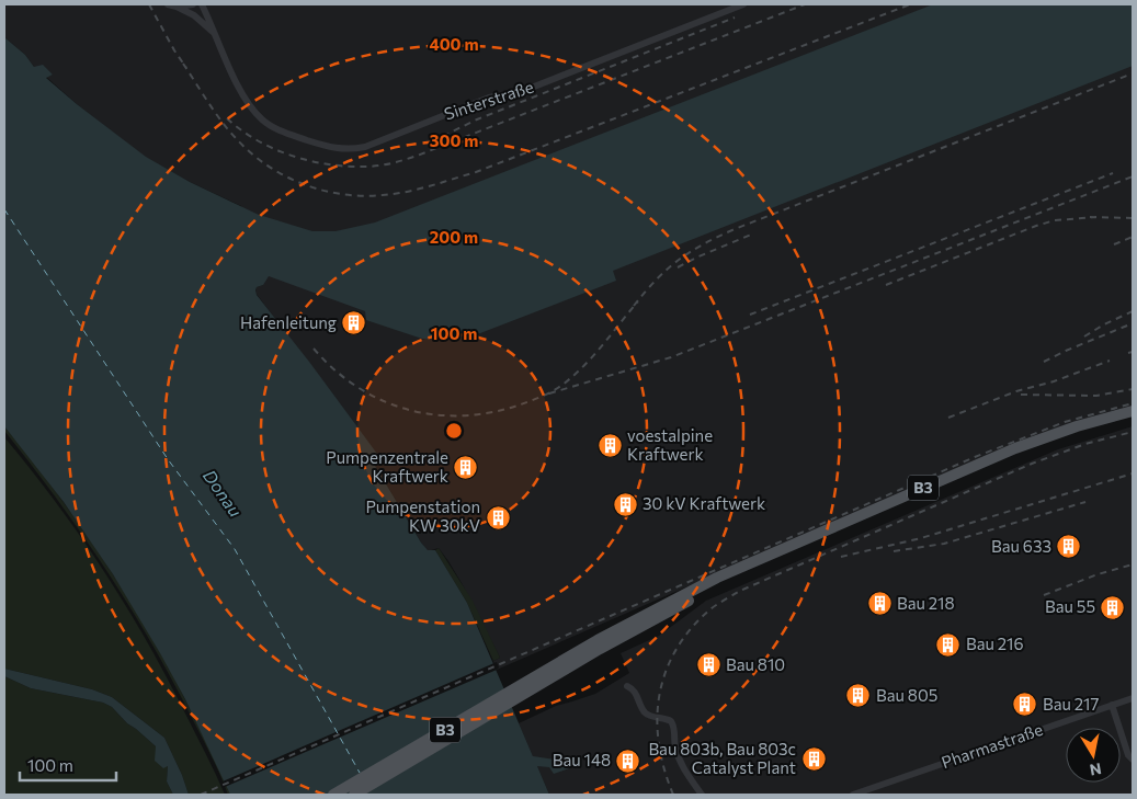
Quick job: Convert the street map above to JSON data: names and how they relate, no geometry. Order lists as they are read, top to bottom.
{
  "streets": {
    "main road": ["B3"],
    "street": ["Sinterstraße", "Pharmastraße"]
  },
  "water": ["Donau"],
  "places": {
    "building": [
      "Hafenleitung",
      "voestalpine Kraftwerk",
      "Pumpenzentrale Kraftwerk",
      "30 kV Kraftwerk",
      "Pumpenstation KW 30kV",
      "Bau 633",
      "Bau 218",
      "Bau 55",
      "Bau 216",
      "Bau 810",
      "Bau 805",
      "Bau 217",
      "Bau 803b, Bau 803c Catalyst Plant",
      "Bau 148"
    ]
  },
  "scale_bar": "100 m",
  "north": "bottom",
  "rings": [
    "400 m",
    "300 m",
    "200 m",
    "100 m"
  ]
}
